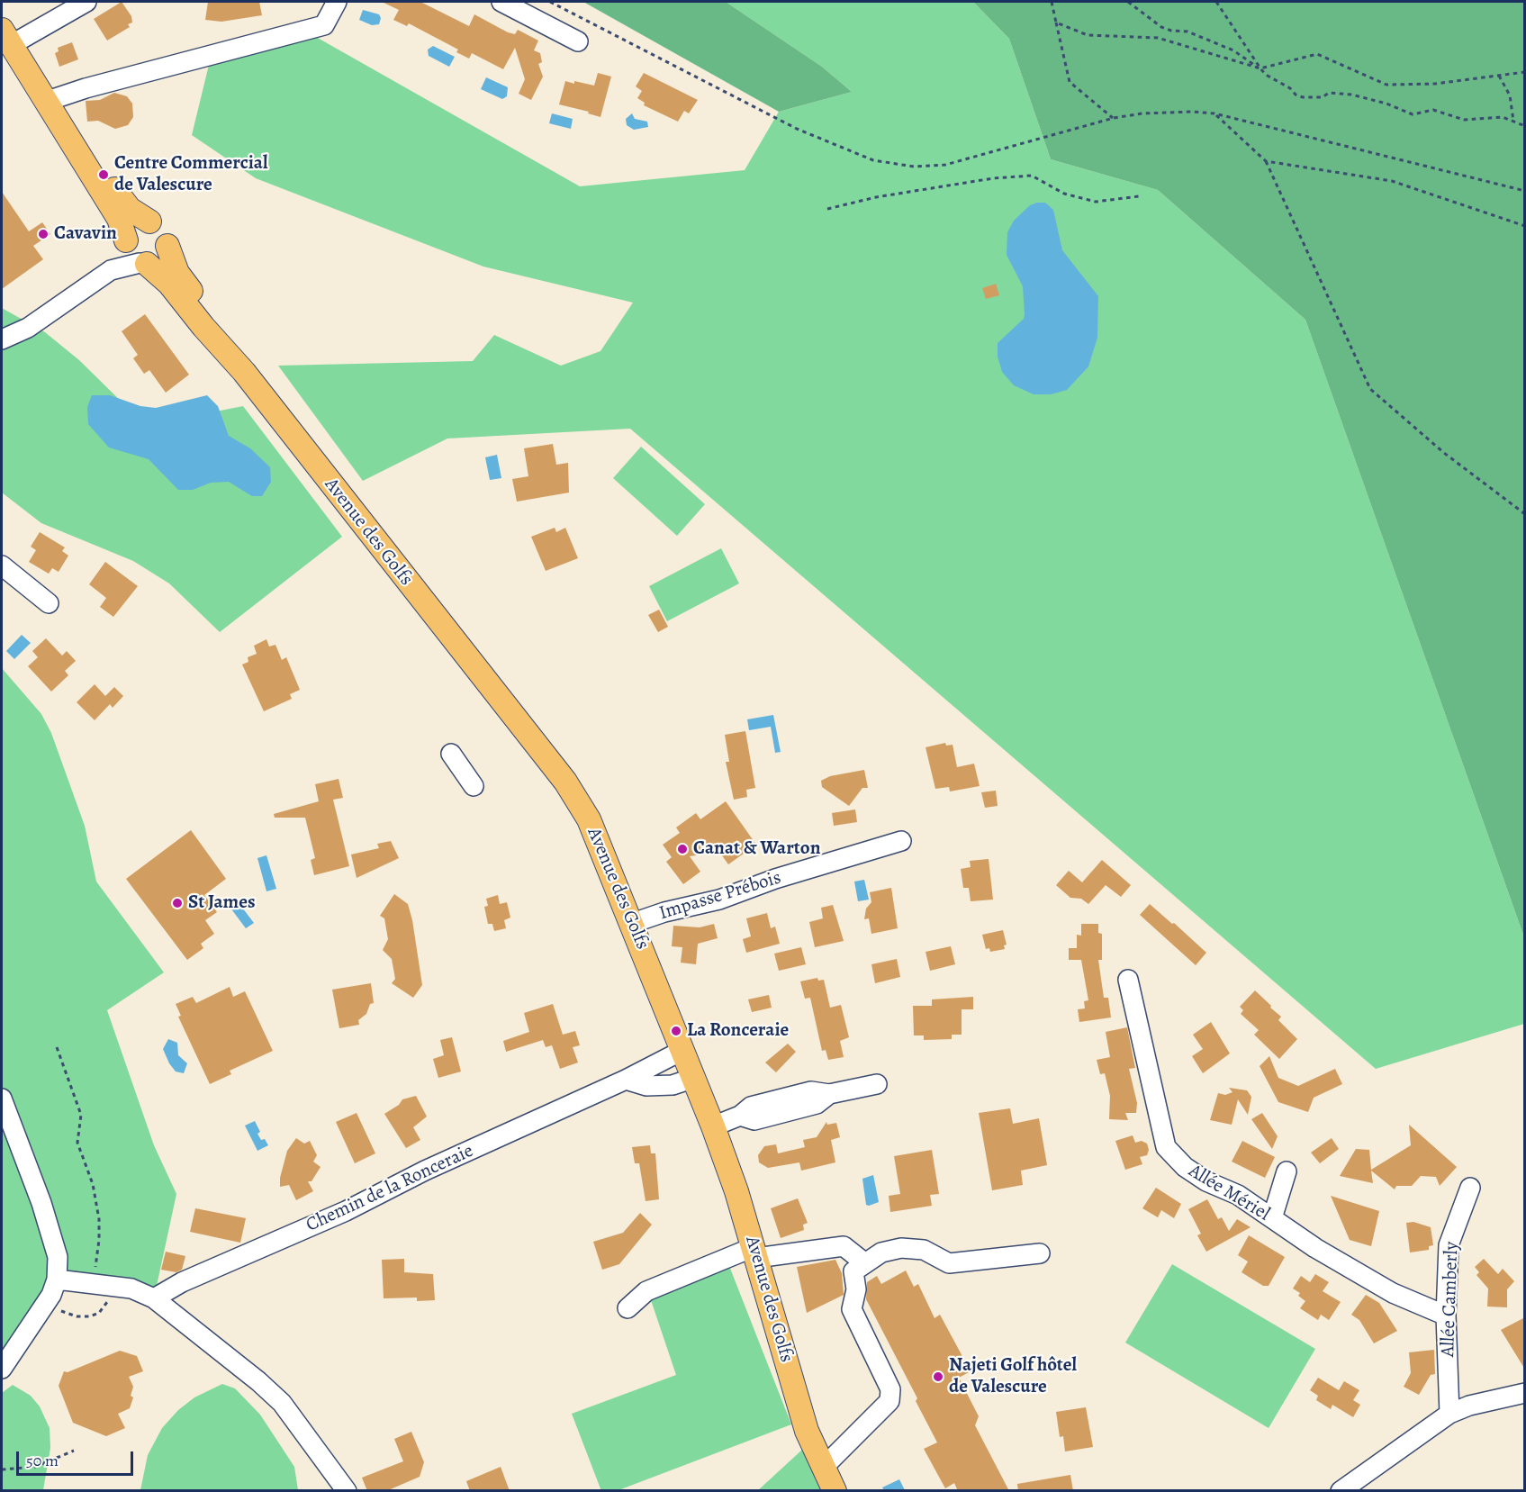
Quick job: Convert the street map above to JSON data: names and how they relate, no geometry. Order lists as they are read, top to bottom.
{
  "streets": {
    "main road": ["Avenue des Golfs"],
    "street": [
      "Impasse Prébois",
      "Chemin de la Ronceraie",
      "Allée Mériel",
      "Allée Camberly"
    ]
  },
  "crossings": [
    ["Avenue des Golfs", "Impasse Prébois"],
    ["Avenue des Golfs", "Chemin de la Ronceraie"],
    ["Allée Mériel", "Allée Camberly"]
  ],
  "places": [
    "Centre Commercial de Valescure",
    "Cavavin",
    "Canat & Warton",
    "St James",
    "La Ronceraie",
    "Najeti Golf hôtel de Valescure"
  ],
  "scale_bar": "50 m"
}
